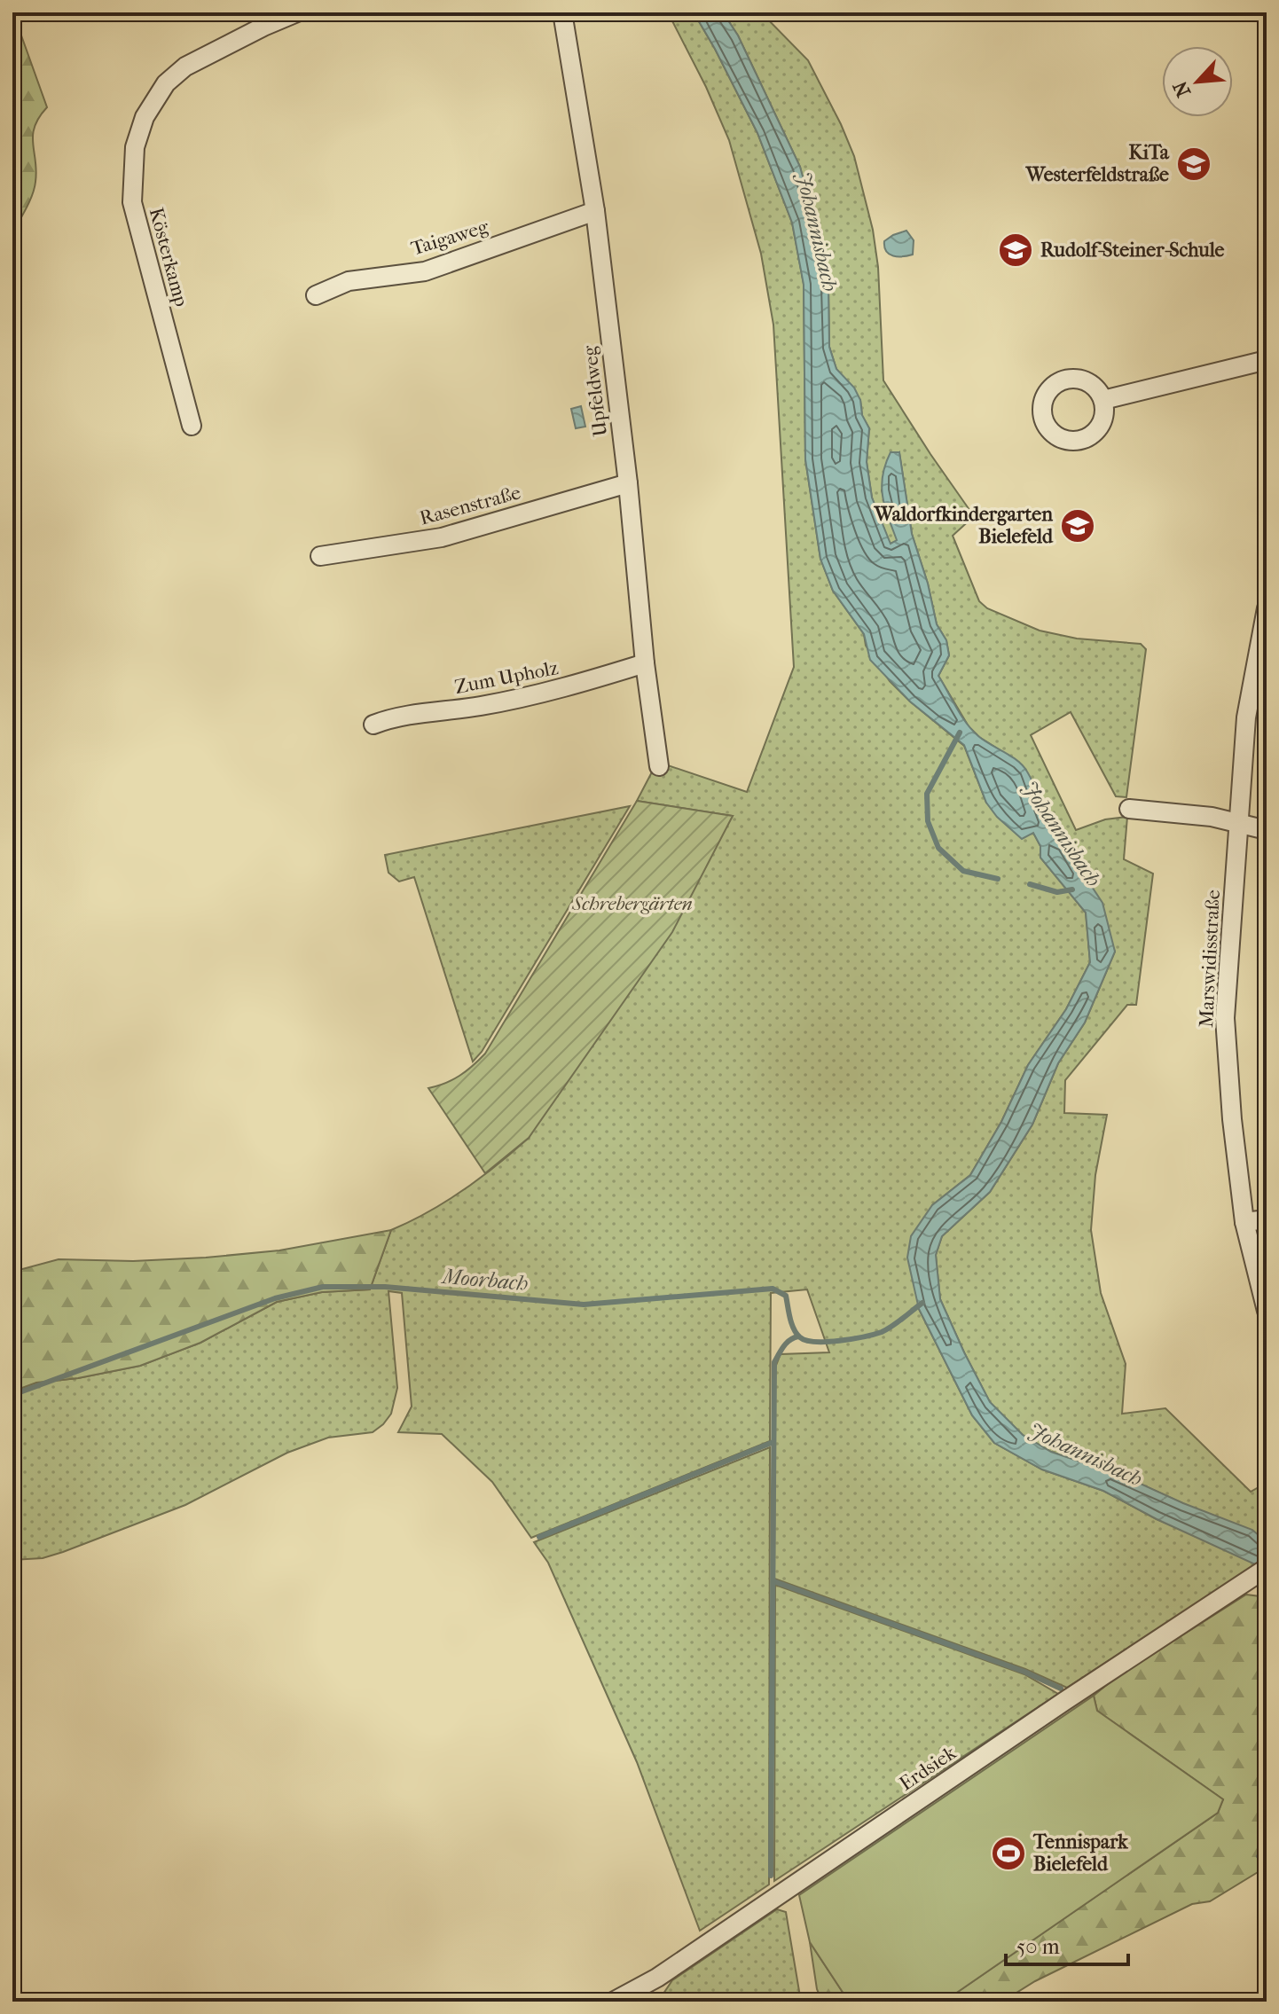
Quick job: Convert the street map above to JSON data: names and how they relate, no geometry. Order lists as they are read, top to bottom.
{
  "streets": {
    "street": [
      "Taigaweg",
      "Kösterkamp",
      "Upfeldweg",
      "Rasenstraße",
      "Zum Upholz",
      "Marswidisstraße",
      "Erdsiek"
    ]
  },
  "crossings": [
    ["Taigaweg", "Upfeldweg"],
    ["Upfeldweg", "Rasenstraße"],
    ["Upfeldweg", "Zum Upholz"]
  ],
  "water": ["Johannisbach", "Moorbach"],
  "parks": ["Schrebergärten"],
  "places": {
    "school or university": ["KiTa Westerfeldstraße", "Rudolf-Steiner-Schule", "Waldorfkindergarten Bielefeld"],
    "sports": ["Tennispark Bielefeld"]
  },
  "scale_bar": "50 m",
  "north": "bottom left"
}
